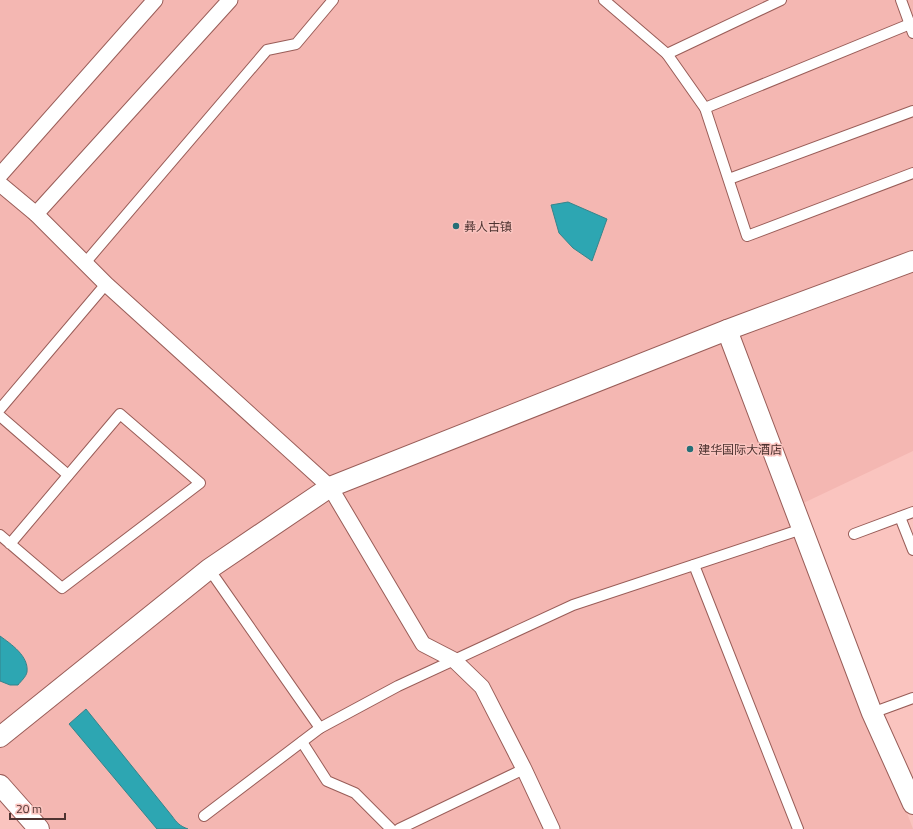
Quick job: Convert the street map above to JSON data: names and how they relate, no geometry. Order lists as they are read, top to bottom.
{
  "places": ["彝人古镇", "建华国际大酒店"],
  "scale_bar": "20 m"
}
